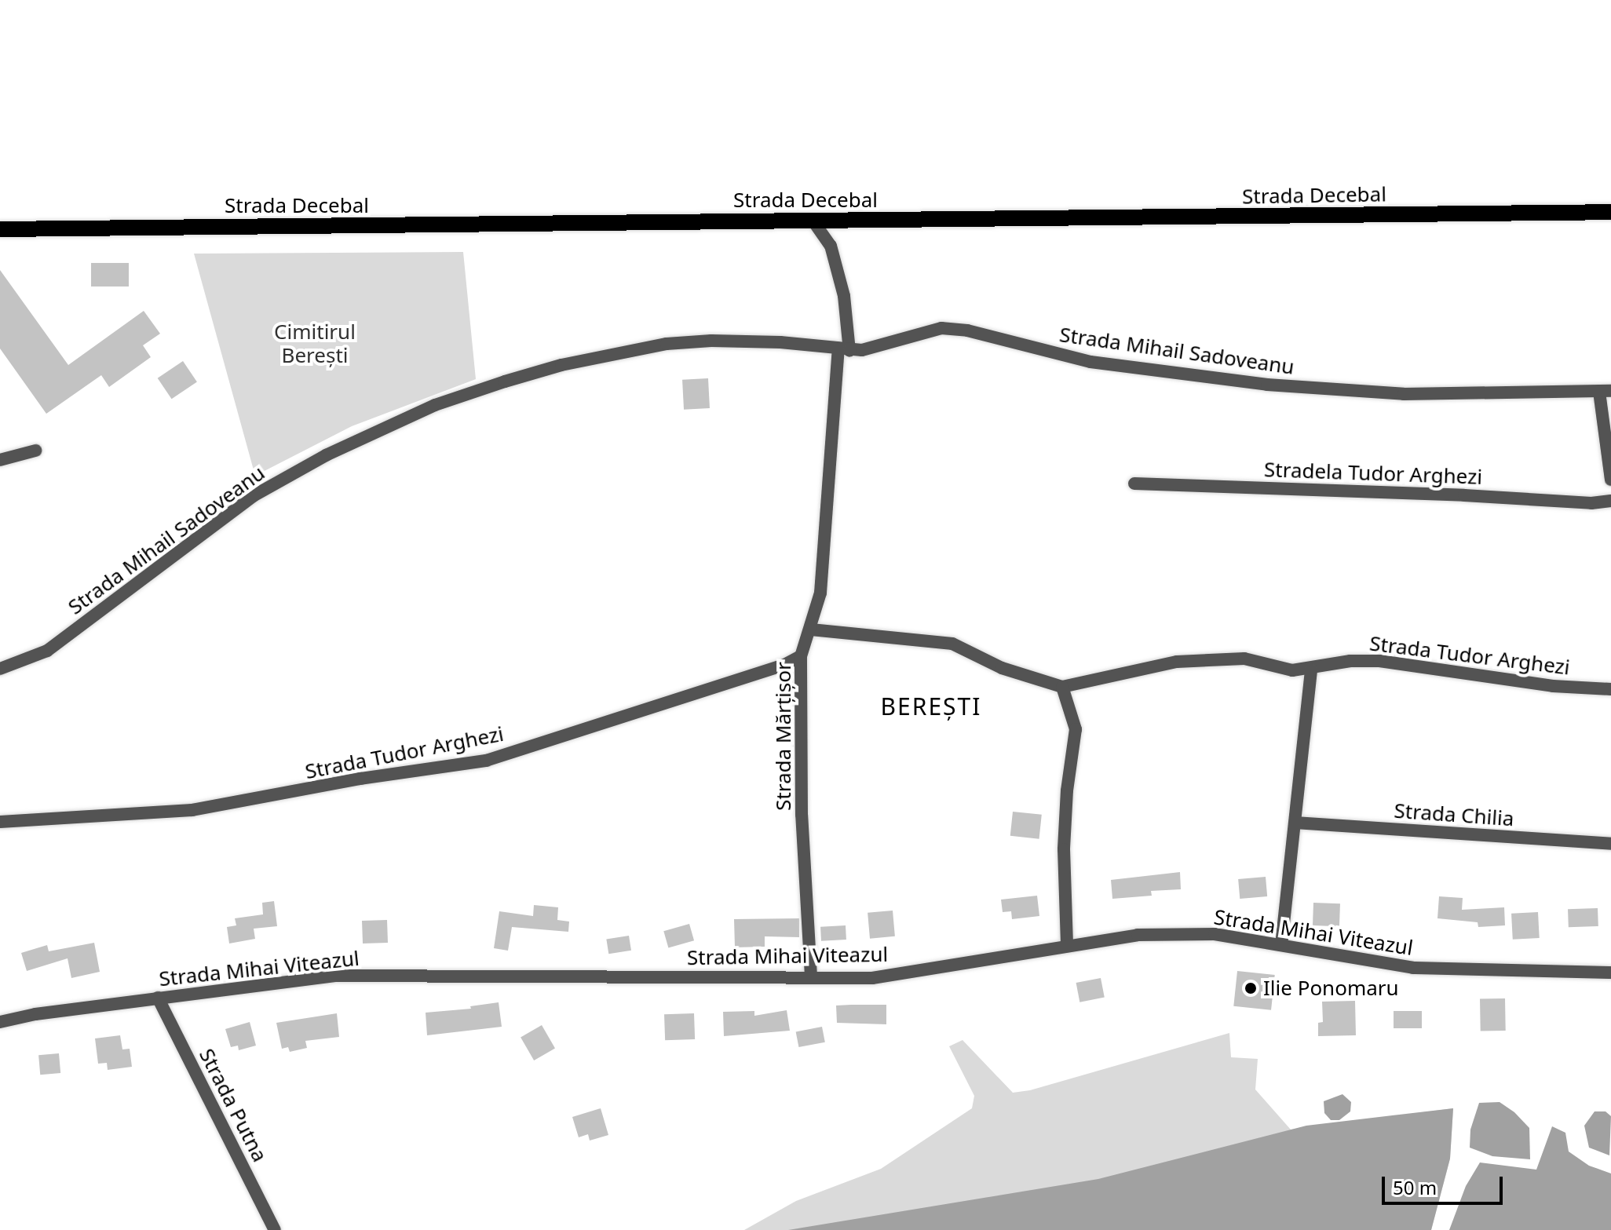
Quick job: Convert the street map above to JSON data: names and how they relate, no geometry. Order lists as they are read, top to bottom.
{
  "streets": {
    "main road": ["Strada Decebal"],
    "street": [
      "Strada Mihail Sadoveanu",
      "Stradela Tudor Arghezi",
      "Strada Tudor Arghezi",
      "Strada Mărțișor",
      "Strada Chilia",
      "Strada Mihai Viteazul",
      "Strada Putna"
    ]
  },
  "crossings": [
    ["Strada Decebal", "Strada Mărțișor"],
    ["Strada Mihail Sadoveanu", "Strada Mărțișor"],
    ["Strada Tudor Arghezi", "Strada Mărțișor"],
    ["Strada Mărțișor", "Strada Mihai Viteazul"],
    ["Strada Mihai Viteazul", "Strada Putna"]
  ],
  "districts": ["BEREȘTI"],
  "parks": ["Cimitirul Berești"],
  "places": ["Ilie Ponomaru"],
  "scale_bar": "50 m"
}
